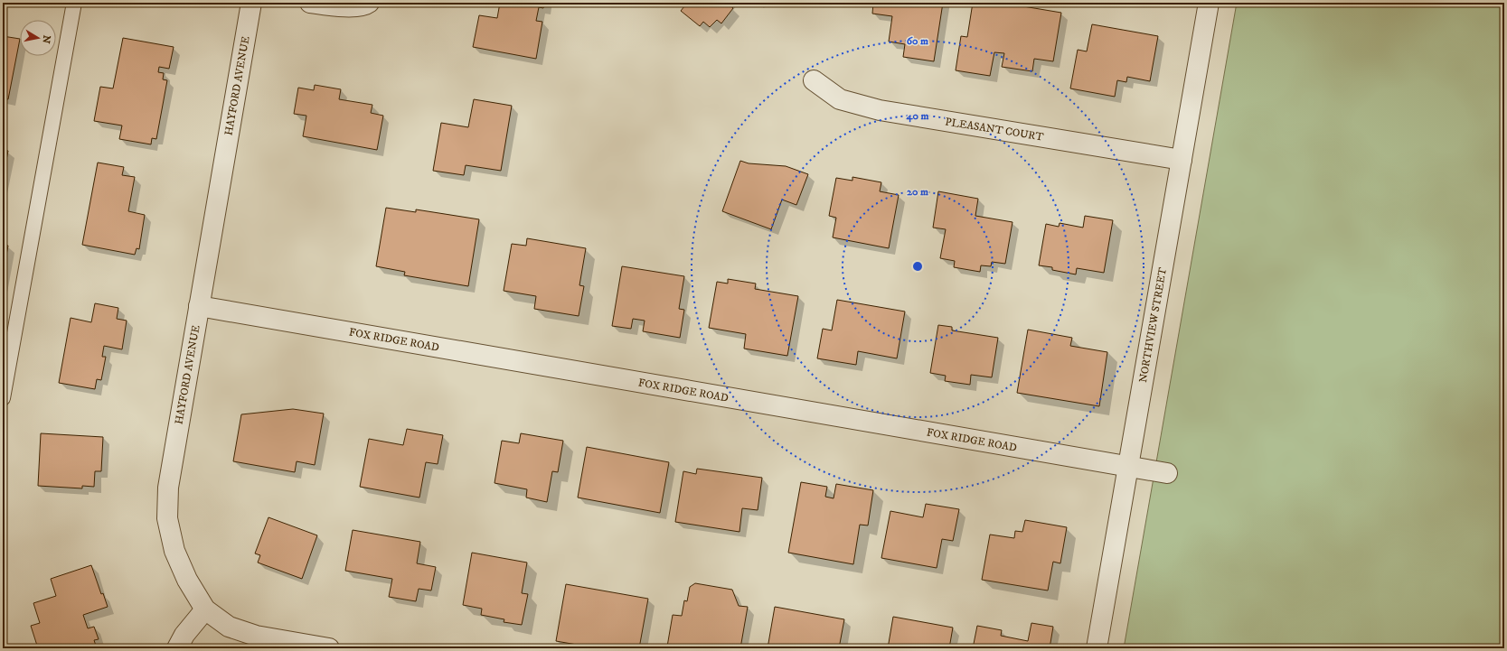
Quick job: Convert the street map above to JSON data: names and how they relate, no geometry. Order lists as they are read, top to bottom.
{
  "streets": {
    "street": [
      "HAYFORD AVENUE",
      "PLEASANT COURT",
      "NORTHVIEW STREET",
      "FOX RIDGE ROAD"
    ]
  },
  "crossings": [
    ["HAYFORD AVENUE", "FOX RIDGE ROAD"],
    ["PLEASANT COURT", "NORTHVIEW STREET"],
    ["NORTHVIEW STREET", "FOX RIDGE ROAD"]
  ],
  "north": "right",
  "rings": ["60 m", "40 m", "20 m"]
}
